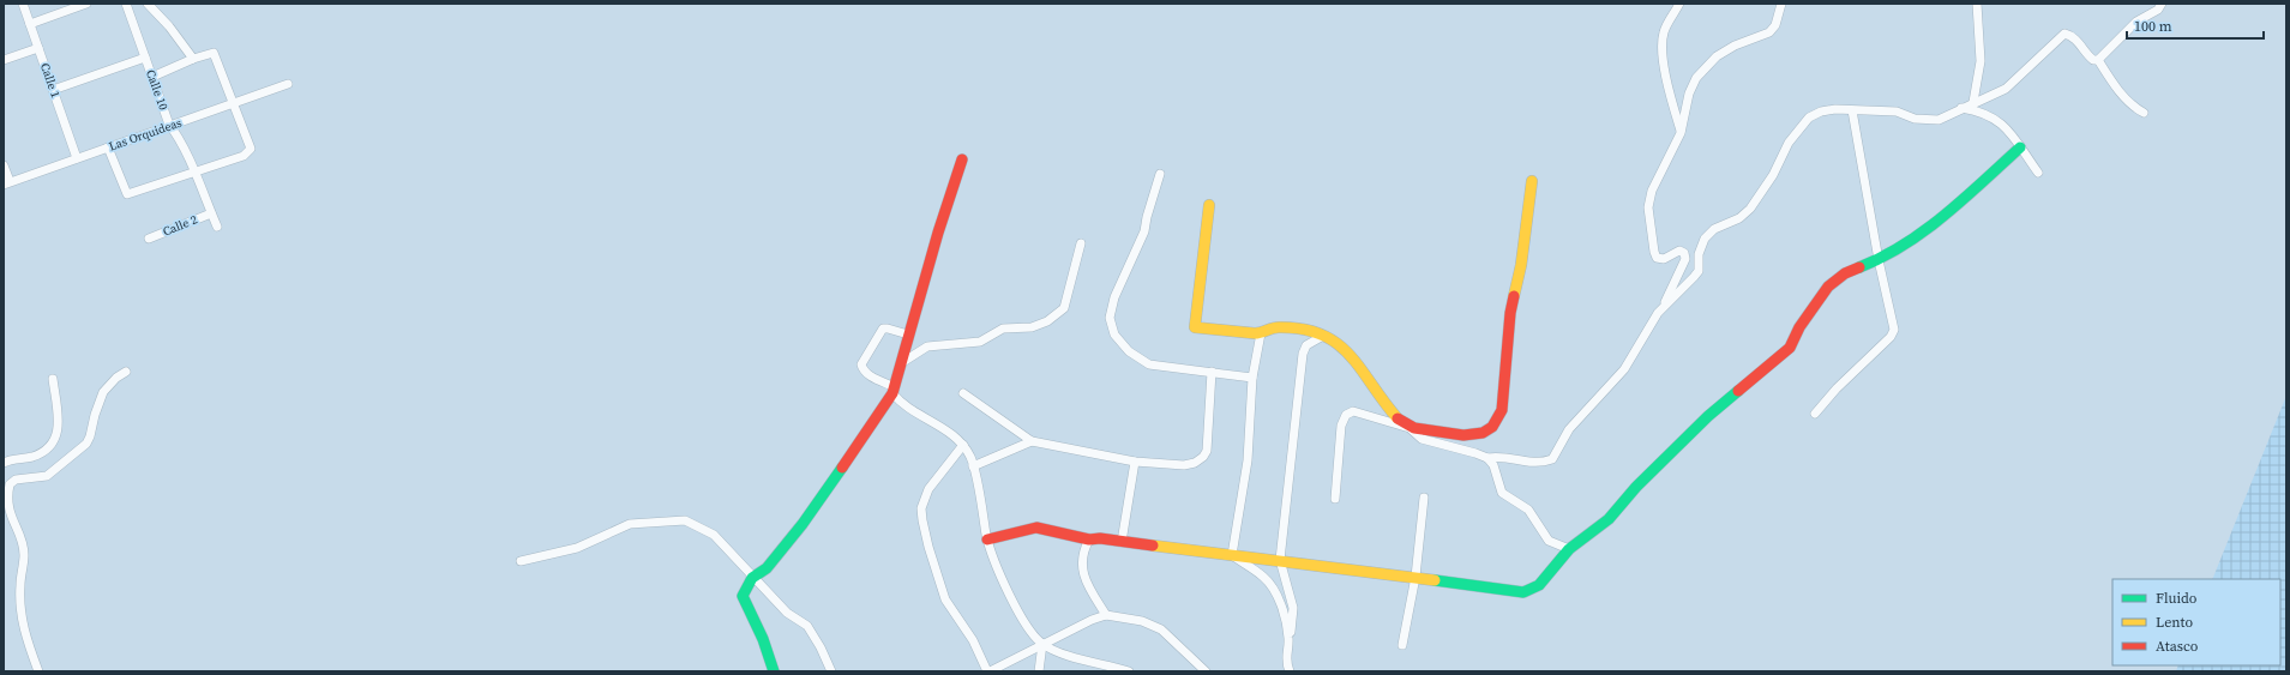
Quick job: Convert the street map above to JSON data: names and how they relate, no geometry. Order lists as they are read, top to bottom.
{
  "streets": {
    "street": [
      "Calle 1",
      "Calle 10",
      "Las Orquideas",
      "Calle 2"
    ]
  },
  "crossings": [
    ["Calle 1", "Las Orquideas"],
    ["Calle 10", "Las Orquideas"],
    ["Calle 10", "Calle 2"]
  ],
  "legend": ["Fluido", "Lento", "Atasco"],
  "scale_bar": "100 m"
}
